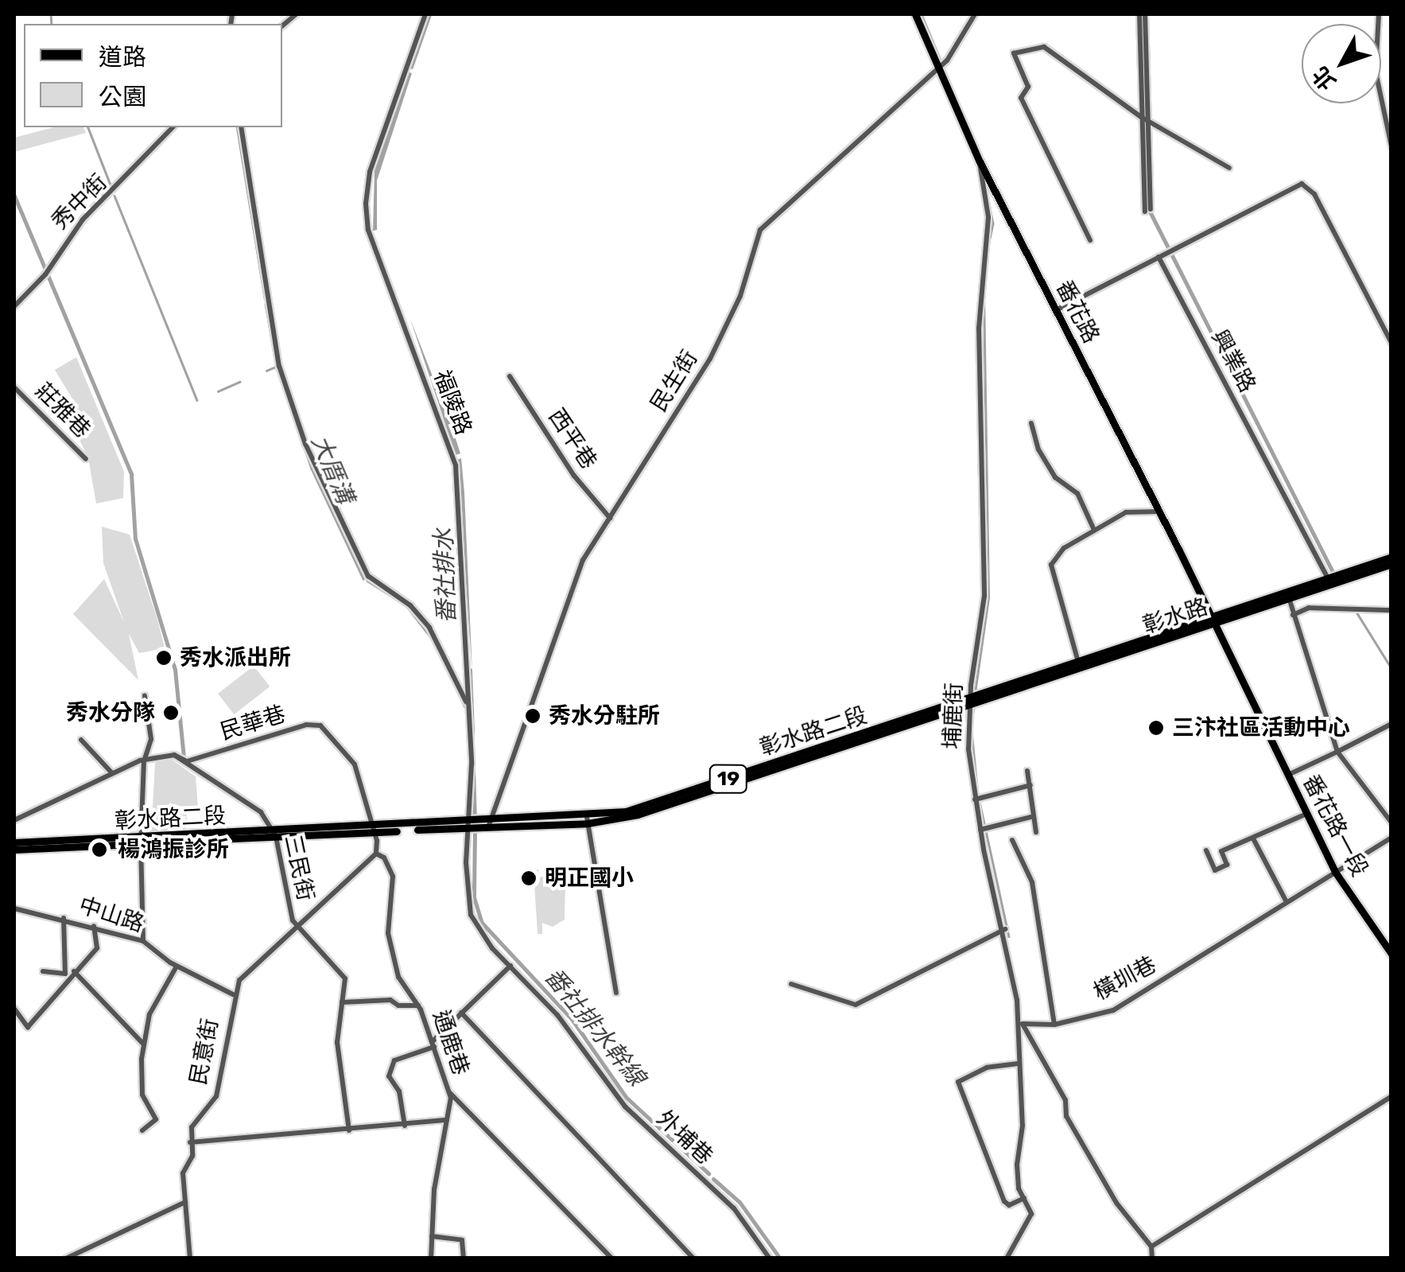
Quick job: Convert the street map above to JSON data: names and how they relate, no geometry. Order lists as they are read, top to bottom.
{
  "streets": {
    "main road": [
      "番花路",
      "彰水路",
      "彰水路二段",
      "19",
      "番花路一段"
    ],
    "street": [
      "秀中街",
      "興業路",
      "民生街",
      "福陵路",
      "莊雅巷",
      "西平巷",
      "埔鹿街",
      "民華巷",
      "三民街",
      "中山路",
      "橫圳巷",
      "通鹿巷",
      "民意街",
      "外埔巷"
    ]
  },
  "crossings": [
    ["番花路", "民生街"],
    ["番花路", "彰水路"],
    ["番花路", "埔鹿街"],
    ["番花路", "番花路一段"],
    ["興業路", "彰水路"],
    ["民生街", "西平巷"],
    ["民生街", "彰水路二段"],
    ["福陵路", "彰水路二段"],
    ["福陵路", "外埔巷"],
    ["彰水路", "埔鹿街"],
    ["彰水路", "彰水路二段"],
    ["彰水路", "番花路一段"],
    ["埔鹿街", "彰水路二段"],
    ["民華巷", "彰水路二段"],
    ["民華巷", "三民街"],
    ["彰水路二段", "三民街"],
    ["番花路一段", "橫圳巷"],
    ["三民街", "民意街"],
    ["中山路", "民意街"],
    ["通鹿巷", "民意街"]
  ],
  "water": ["大厝溝", "番社排水", "番社排水幹線"],
  "places": [
    "秀水派出所",
    "秀水分隊",
    "秀水分駐所",
    "三汴社區活動中心",
    "楊鴻振診所",
    "明正國小"
  ],
  "legend": ["道路", "公園"],
  "north": "bottom left"
}
